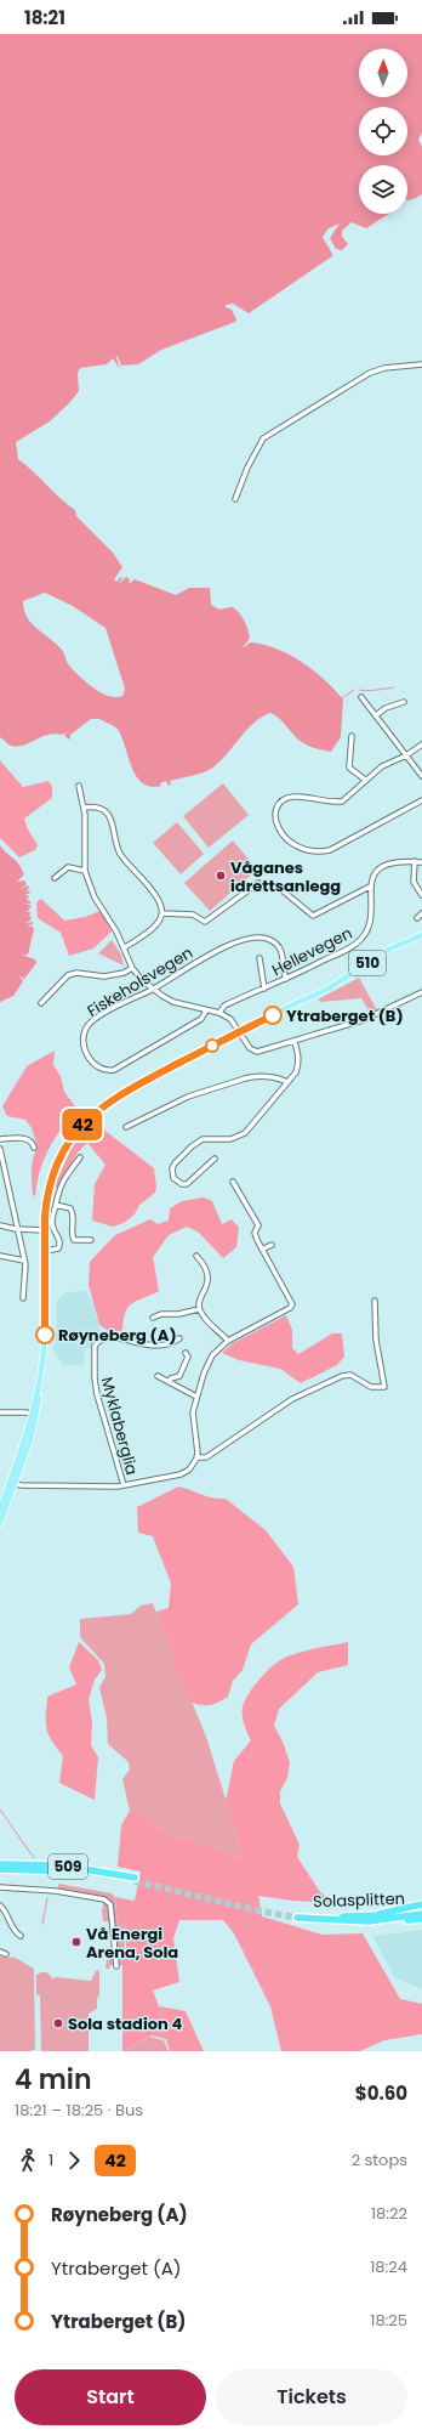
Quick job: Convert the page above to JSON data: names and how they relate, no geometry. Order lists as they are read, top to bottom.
{
  "streets": {
    "highway": ["509", "Solasplitten"],
    "main road": ["510"],
    "street": ["Hellevegen", "Fiskeholsvegen", "Myklaberglia"]
  },
  "crossings": [
    ["Hellevegen", "Fiskeholsvegen"]
  ],
  "places": [
    "Våganes idrettsanlegg",
    "Ytraberget (B)",
    "Røyneberg (A)",
    "Vå Energi Arena, Sola",
    "Sola stadion 4"
  ],
  "lines": ["bus line 42"],
  "north": "top",
  "page": {
    "status": "18:21",
    "on_map": "42",
    "heading": ["4 min", "18:21 – 18:25 · Bus", "$0.60"],
    "legs": ["1", "42", "2 stops"],
    "list": [
      {
        "name": "Røyneberg (A)",
        "value": "18:22"
      },
      {
        "name": "Ytraberget (A)",
        "value": "18:24"
      },
      {
        "name": "Ytraberget (B)",
        "value": "18:25"
      }
    ],
    "buttons": ["Start", "Tickets"]
  }
}
